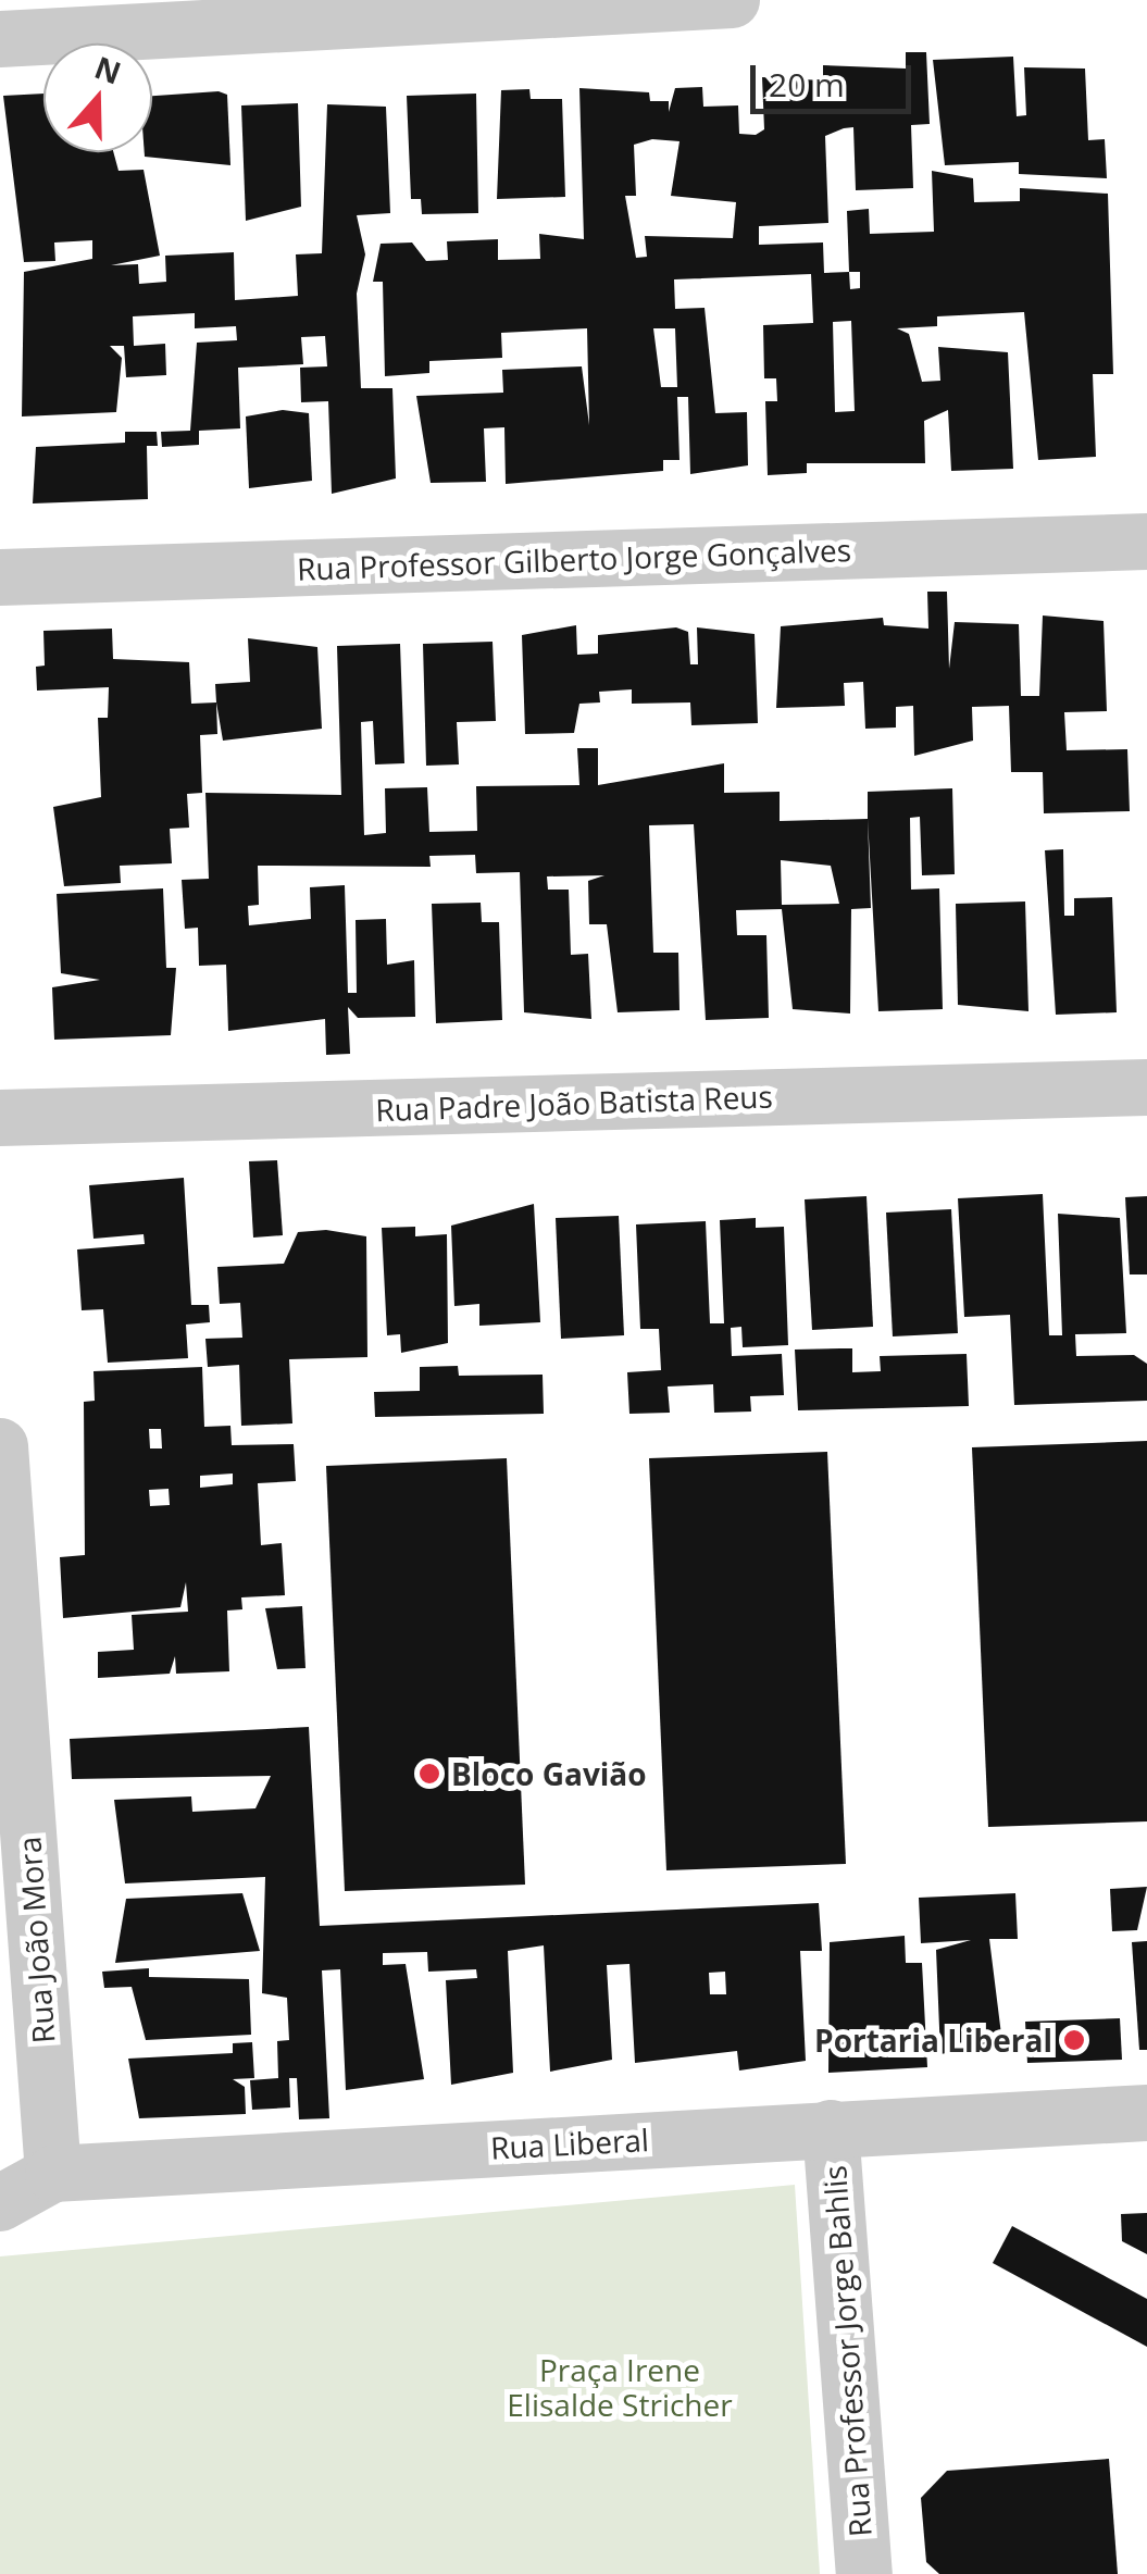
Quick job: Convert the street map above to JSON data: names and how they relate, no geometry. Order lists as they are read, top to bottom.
{
  "streets": {
    "street": [
      "Rua Professor Gilberto Jorge Gonçalves",
      "Rua Padre João Batista Reus",
      "Rua João Mora",
      "Rua Liberal",
      "Rua Professor Jorge Bahlis"
    ]
  },
  "crossings": [
    ["Rua João Mora", "Rua Liberal"],
    ["Rua Liberal", "Rua Professor Jorge Bahlis"]
  ],
  "parks": ["Praça Irene Elisalde Stricher"],
  "places": ["Bloco Gavião", "Portaria Liberal"],
  "scale_bar": "20 m",
  "north": "top"
}
